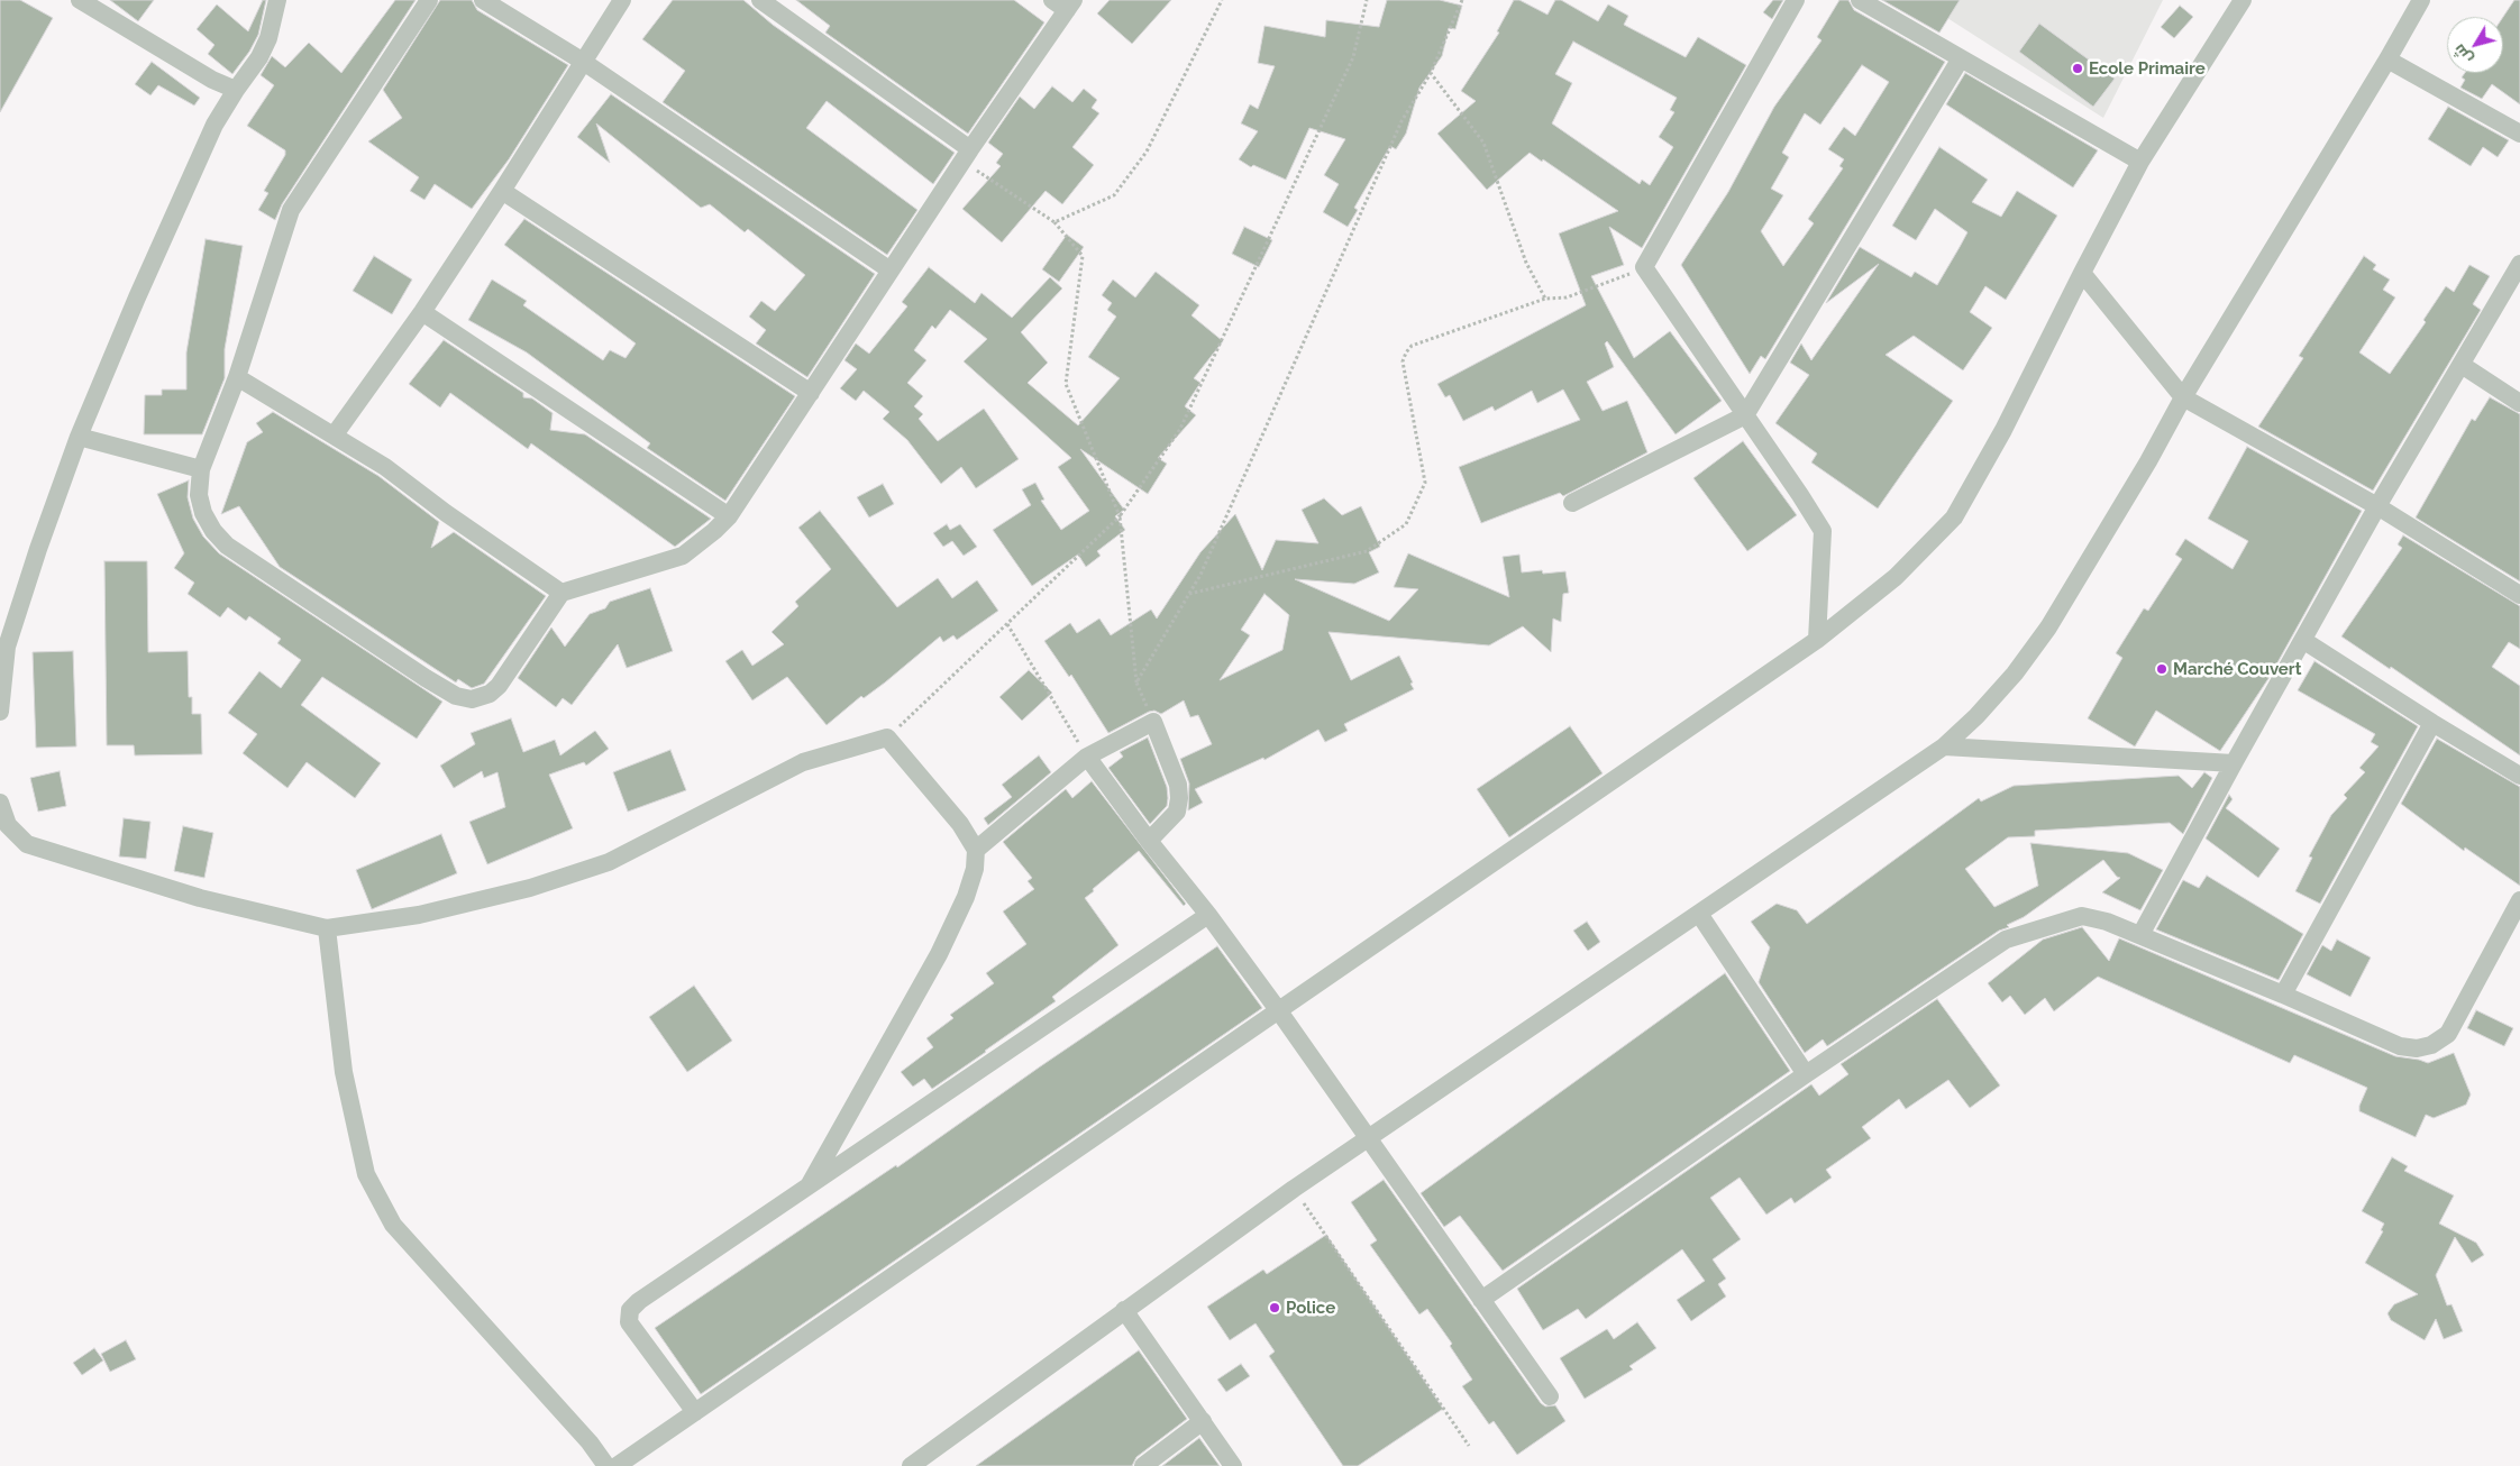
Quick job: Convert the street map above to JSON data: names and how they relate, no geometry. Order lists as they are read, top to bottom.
{
  "places": ["Ecole Primaire", "Marché Couvert", "Police"],
  "north": "bottom left"
}
